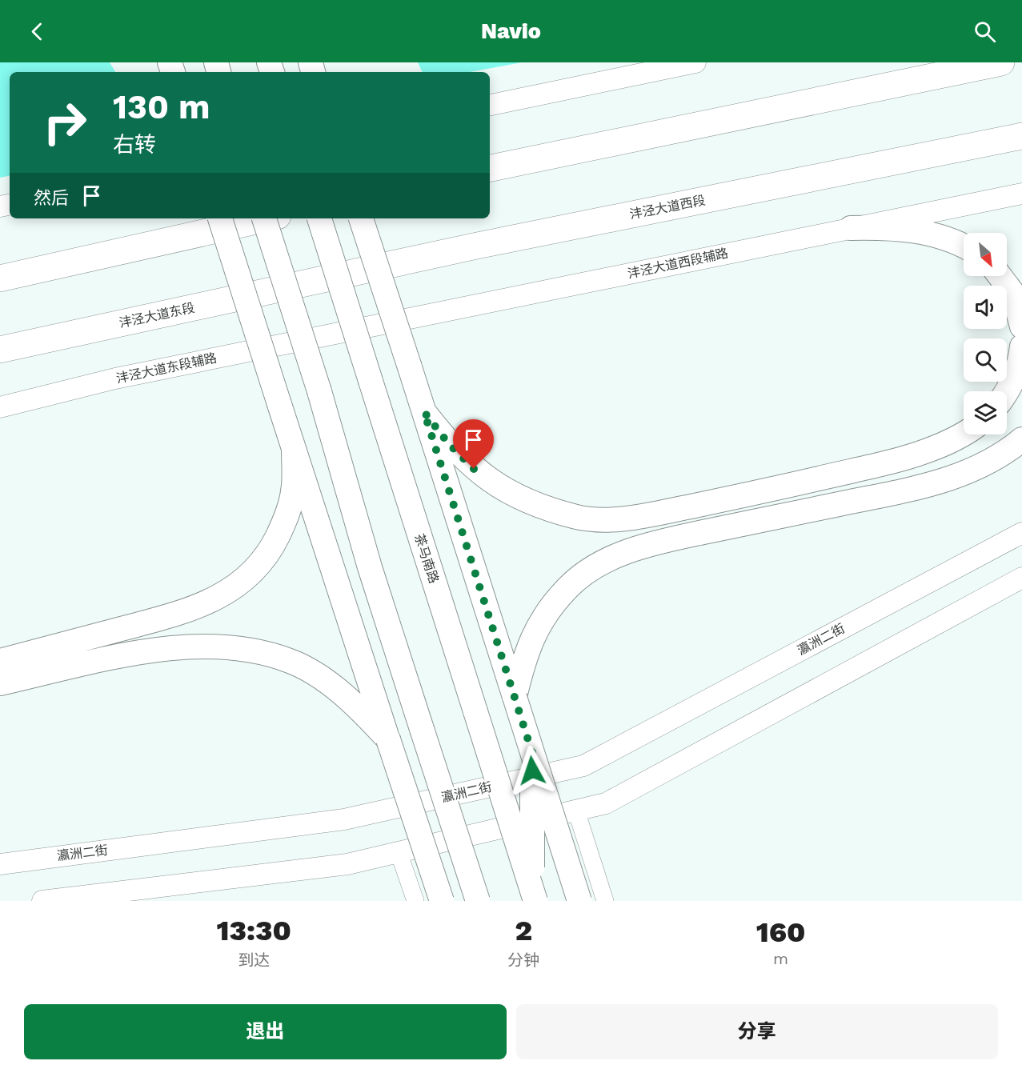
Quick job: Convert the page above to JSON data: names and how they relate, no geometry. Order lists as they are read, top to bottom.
{
  "streets": {
    "main road": ["沣泾大道西段", "沣泾大道东段", "茶马南路"],
    "street": ["沣泾大道西段辅路", "沣泾大道东段辅路", "瀛洲二街"]
  },
  "crossings": [
    ["沣泾大道西段", "沣泾大道东段"],
    ["沣泾大道西段辅路", "沣泾大道东段辅路"]
  ],
  "north": "bottom right",
  "page": {
    "header": "Navio",
    "turn": ["130 m", "右转"],
    "then": "然后",
    "eta": [
      "13:30",
      "到达",
      "2",
      "分钟",
      "160",
      "m"
    ],
    "buttons": ["退出", "分享"]
  }
}
